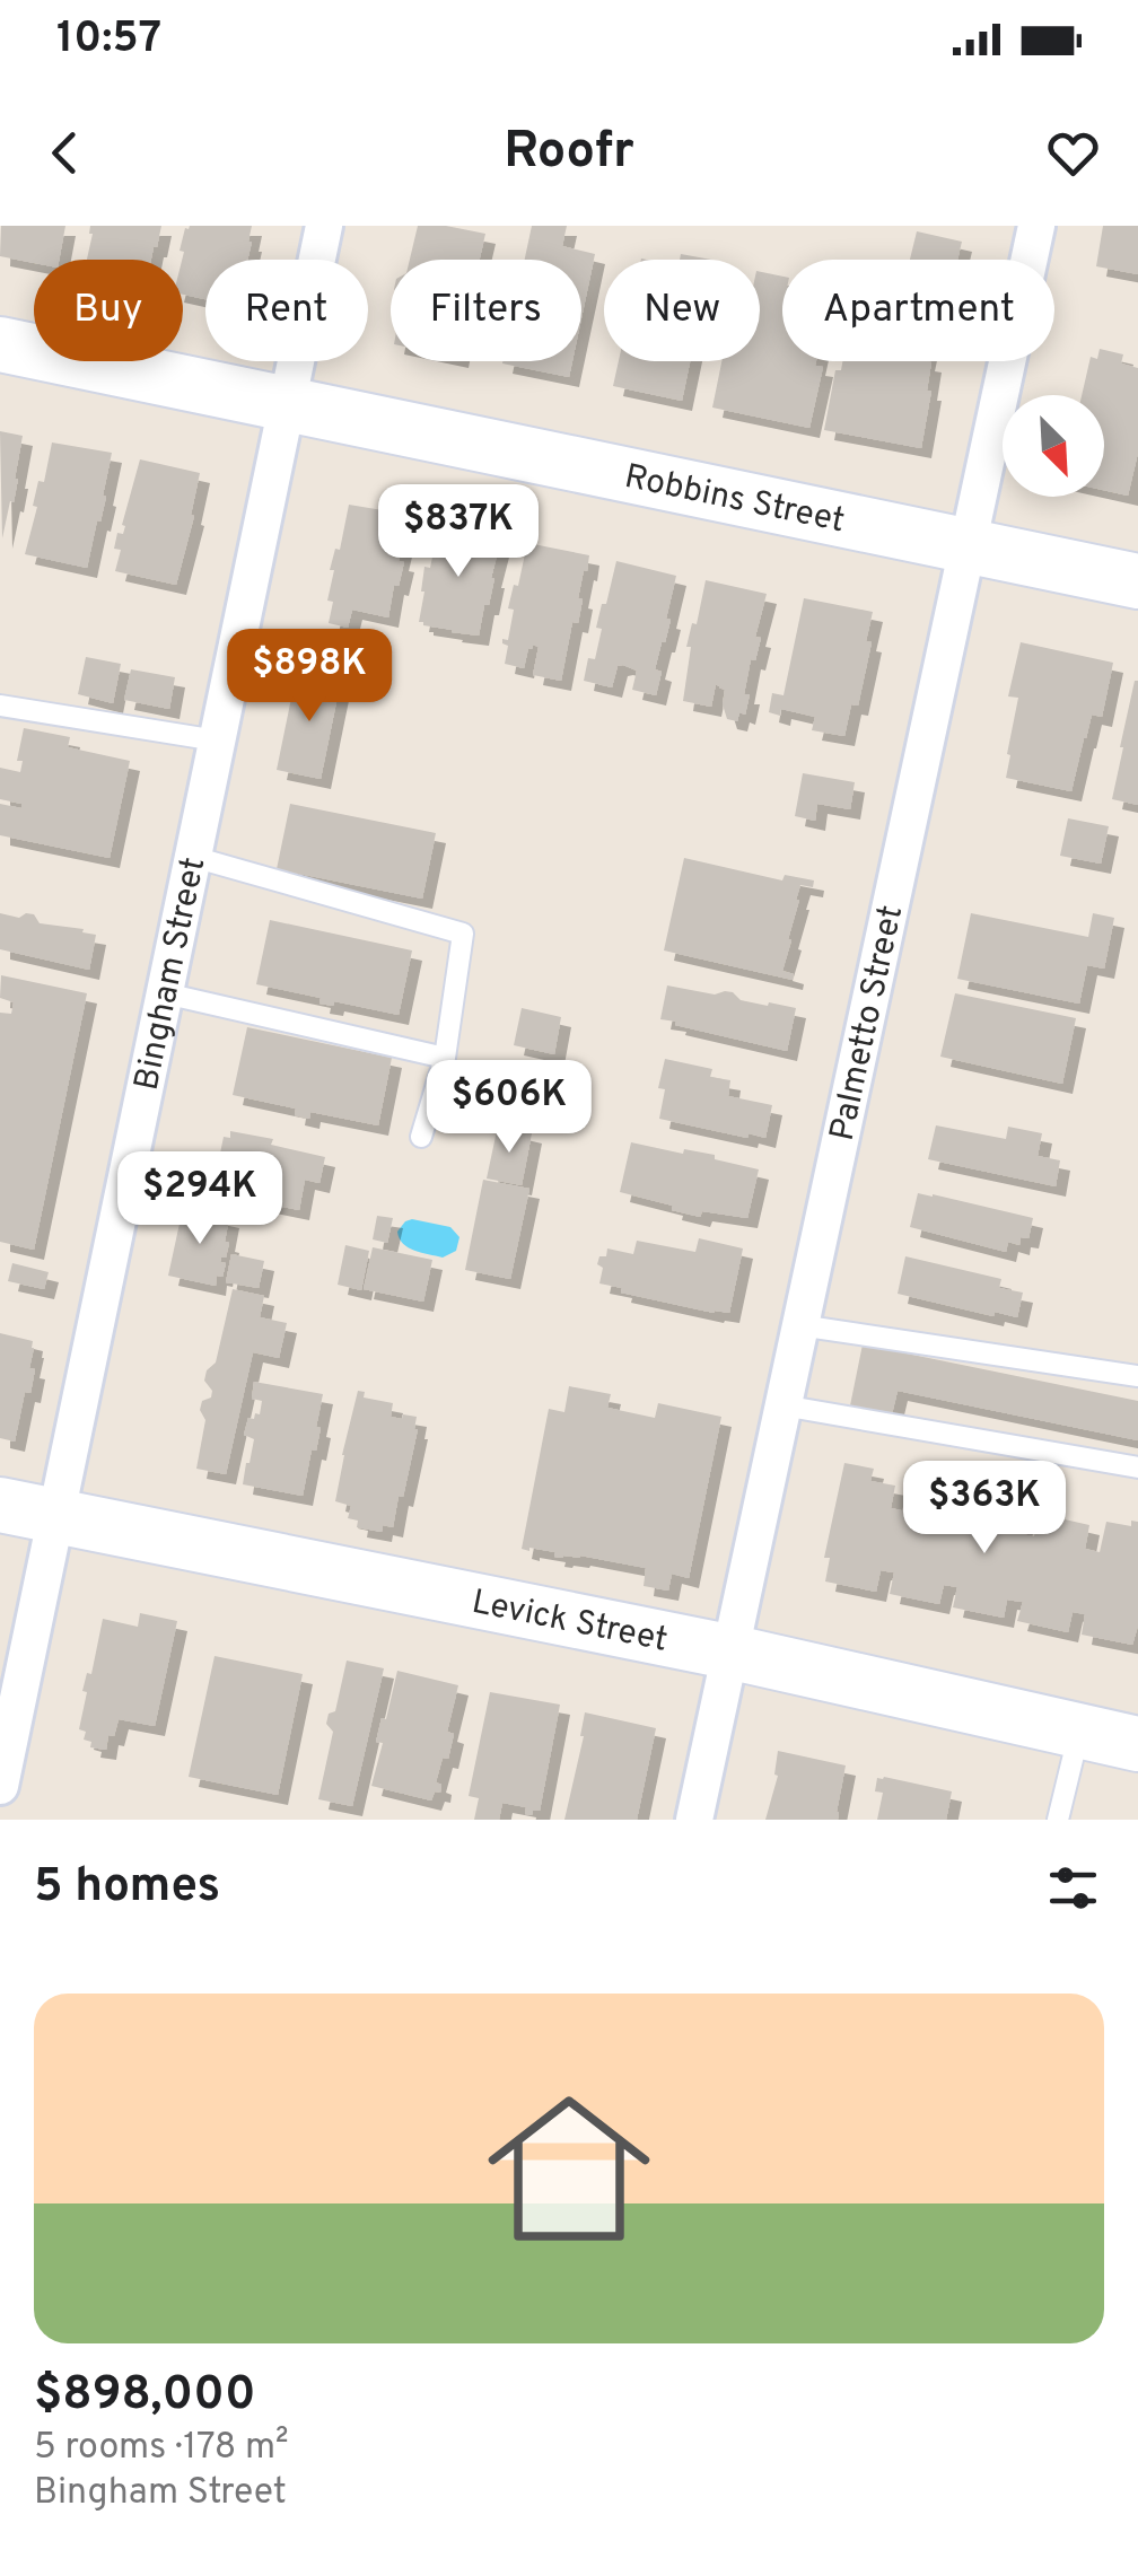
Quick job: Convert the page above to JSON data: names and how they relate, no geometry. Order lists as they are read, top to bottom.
{
  "streets": {
    "main road": ["Robbins Street", "Levick Street"],
    "street": ["Bingham Street", "Palmetto Street"]
  },
  "crossings": [
    ["Robbins Street", "Bingham Street"],
    ["Robbins Street", "Palmetto Street"],
    ["Bingham Street", "Levick Street"],
    ["Palmetto Street", "Levick Street"]
  ],
  "north": "bottom right",
  "page": {
    "status": "10:57",
    "header": "Roofr",
    "chip": [
      "Buy",
      "Rent",
      "Filters",
      "New",
      "Apartment"
    ],
    "price": [
      "$837K",
      "$898K",
      "$606K",
      "$294K",
      "$363K"
    ],
    "heading": "5 homes",
    "list": [
      {
        "name": "$898,000",
        "note": "5 rooms · 178 m² · Bingham Street"
      }
    ]
  }
}
